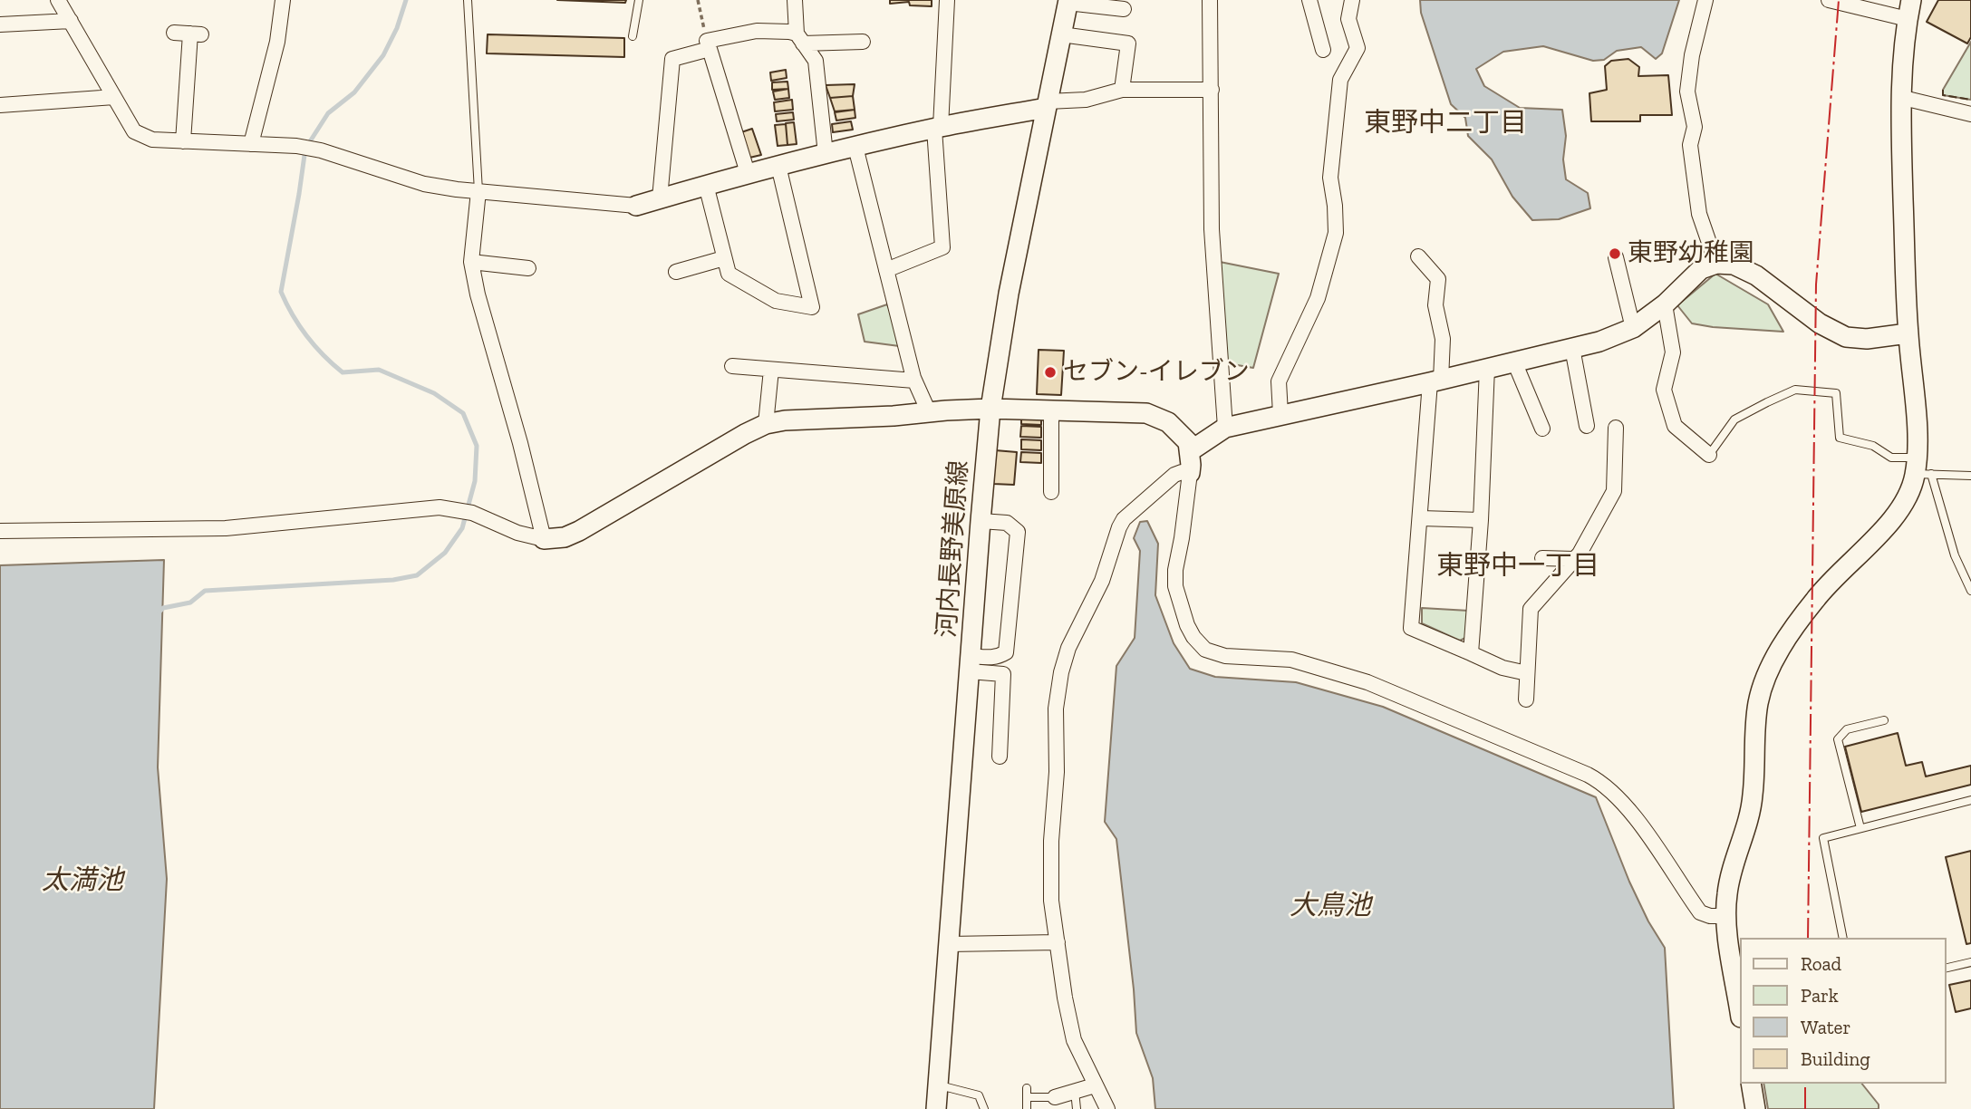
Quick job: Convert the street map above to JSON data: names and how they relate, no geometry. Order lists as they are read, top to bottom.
{
  "streets": {
    "street": ["河内長野美原線"]
  },
  "districts": ["東野中二丁目", "東野中一丁目"],
  "water": ["太満池", "大鳥池"],
  "places": ["東野幼稚園", "セブン-イレブン"],
  "legend": [
    "Road",
    "Park",
    "Water",
    "Building"
  ]
}
